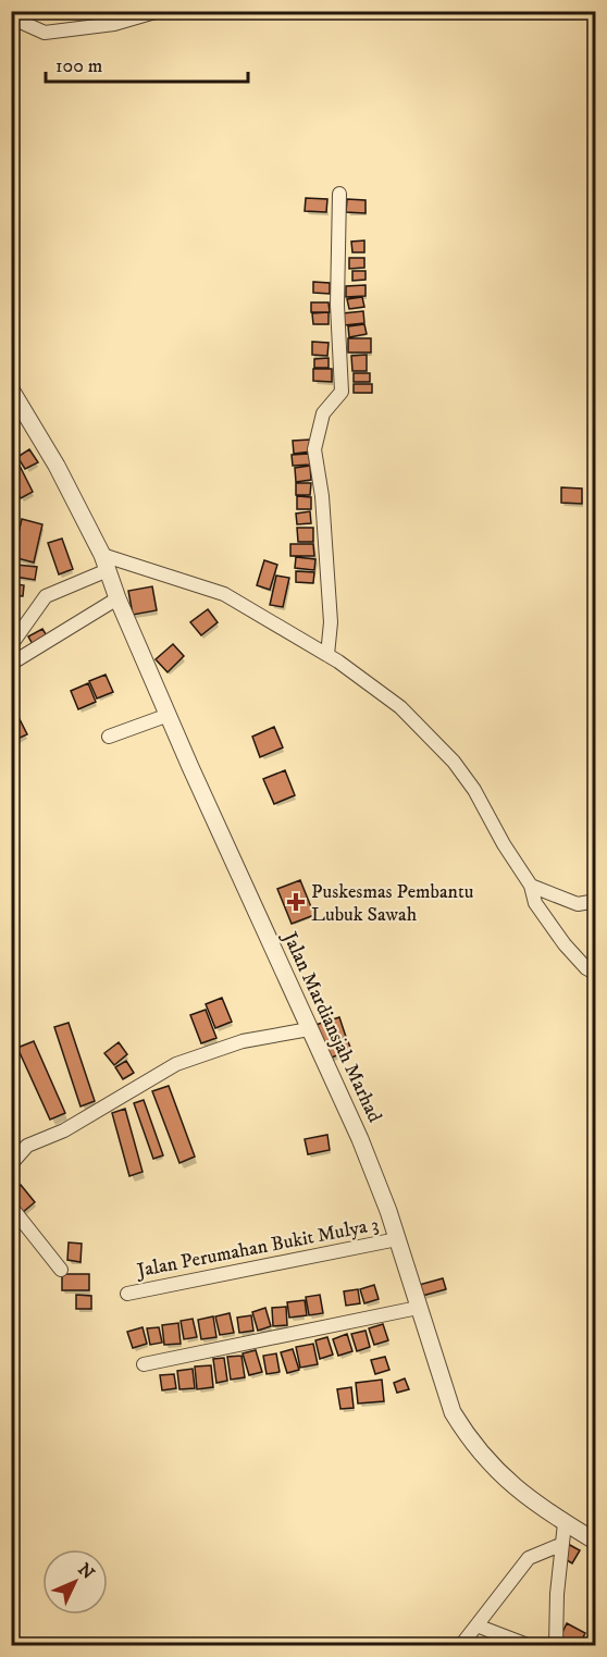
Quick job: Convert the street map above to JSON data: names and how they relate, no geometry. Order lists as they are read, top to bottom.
{
  "streets": {
    "street": ["Jalan Mardiansjah Marhad", "Jalan Perumahan Bukit Mulya 3"]
  },
  "crossings": [
    ["Jalan Mardiansjah Marhad", "Jalan Perumahan Bukit Mulya 3"]
  ],
  "places": {
    "health": ["Puskesmas Pembantu Lubuk Sawah"]
  },
  "scale_bar": "100 m",
  "north": "top right"
}
